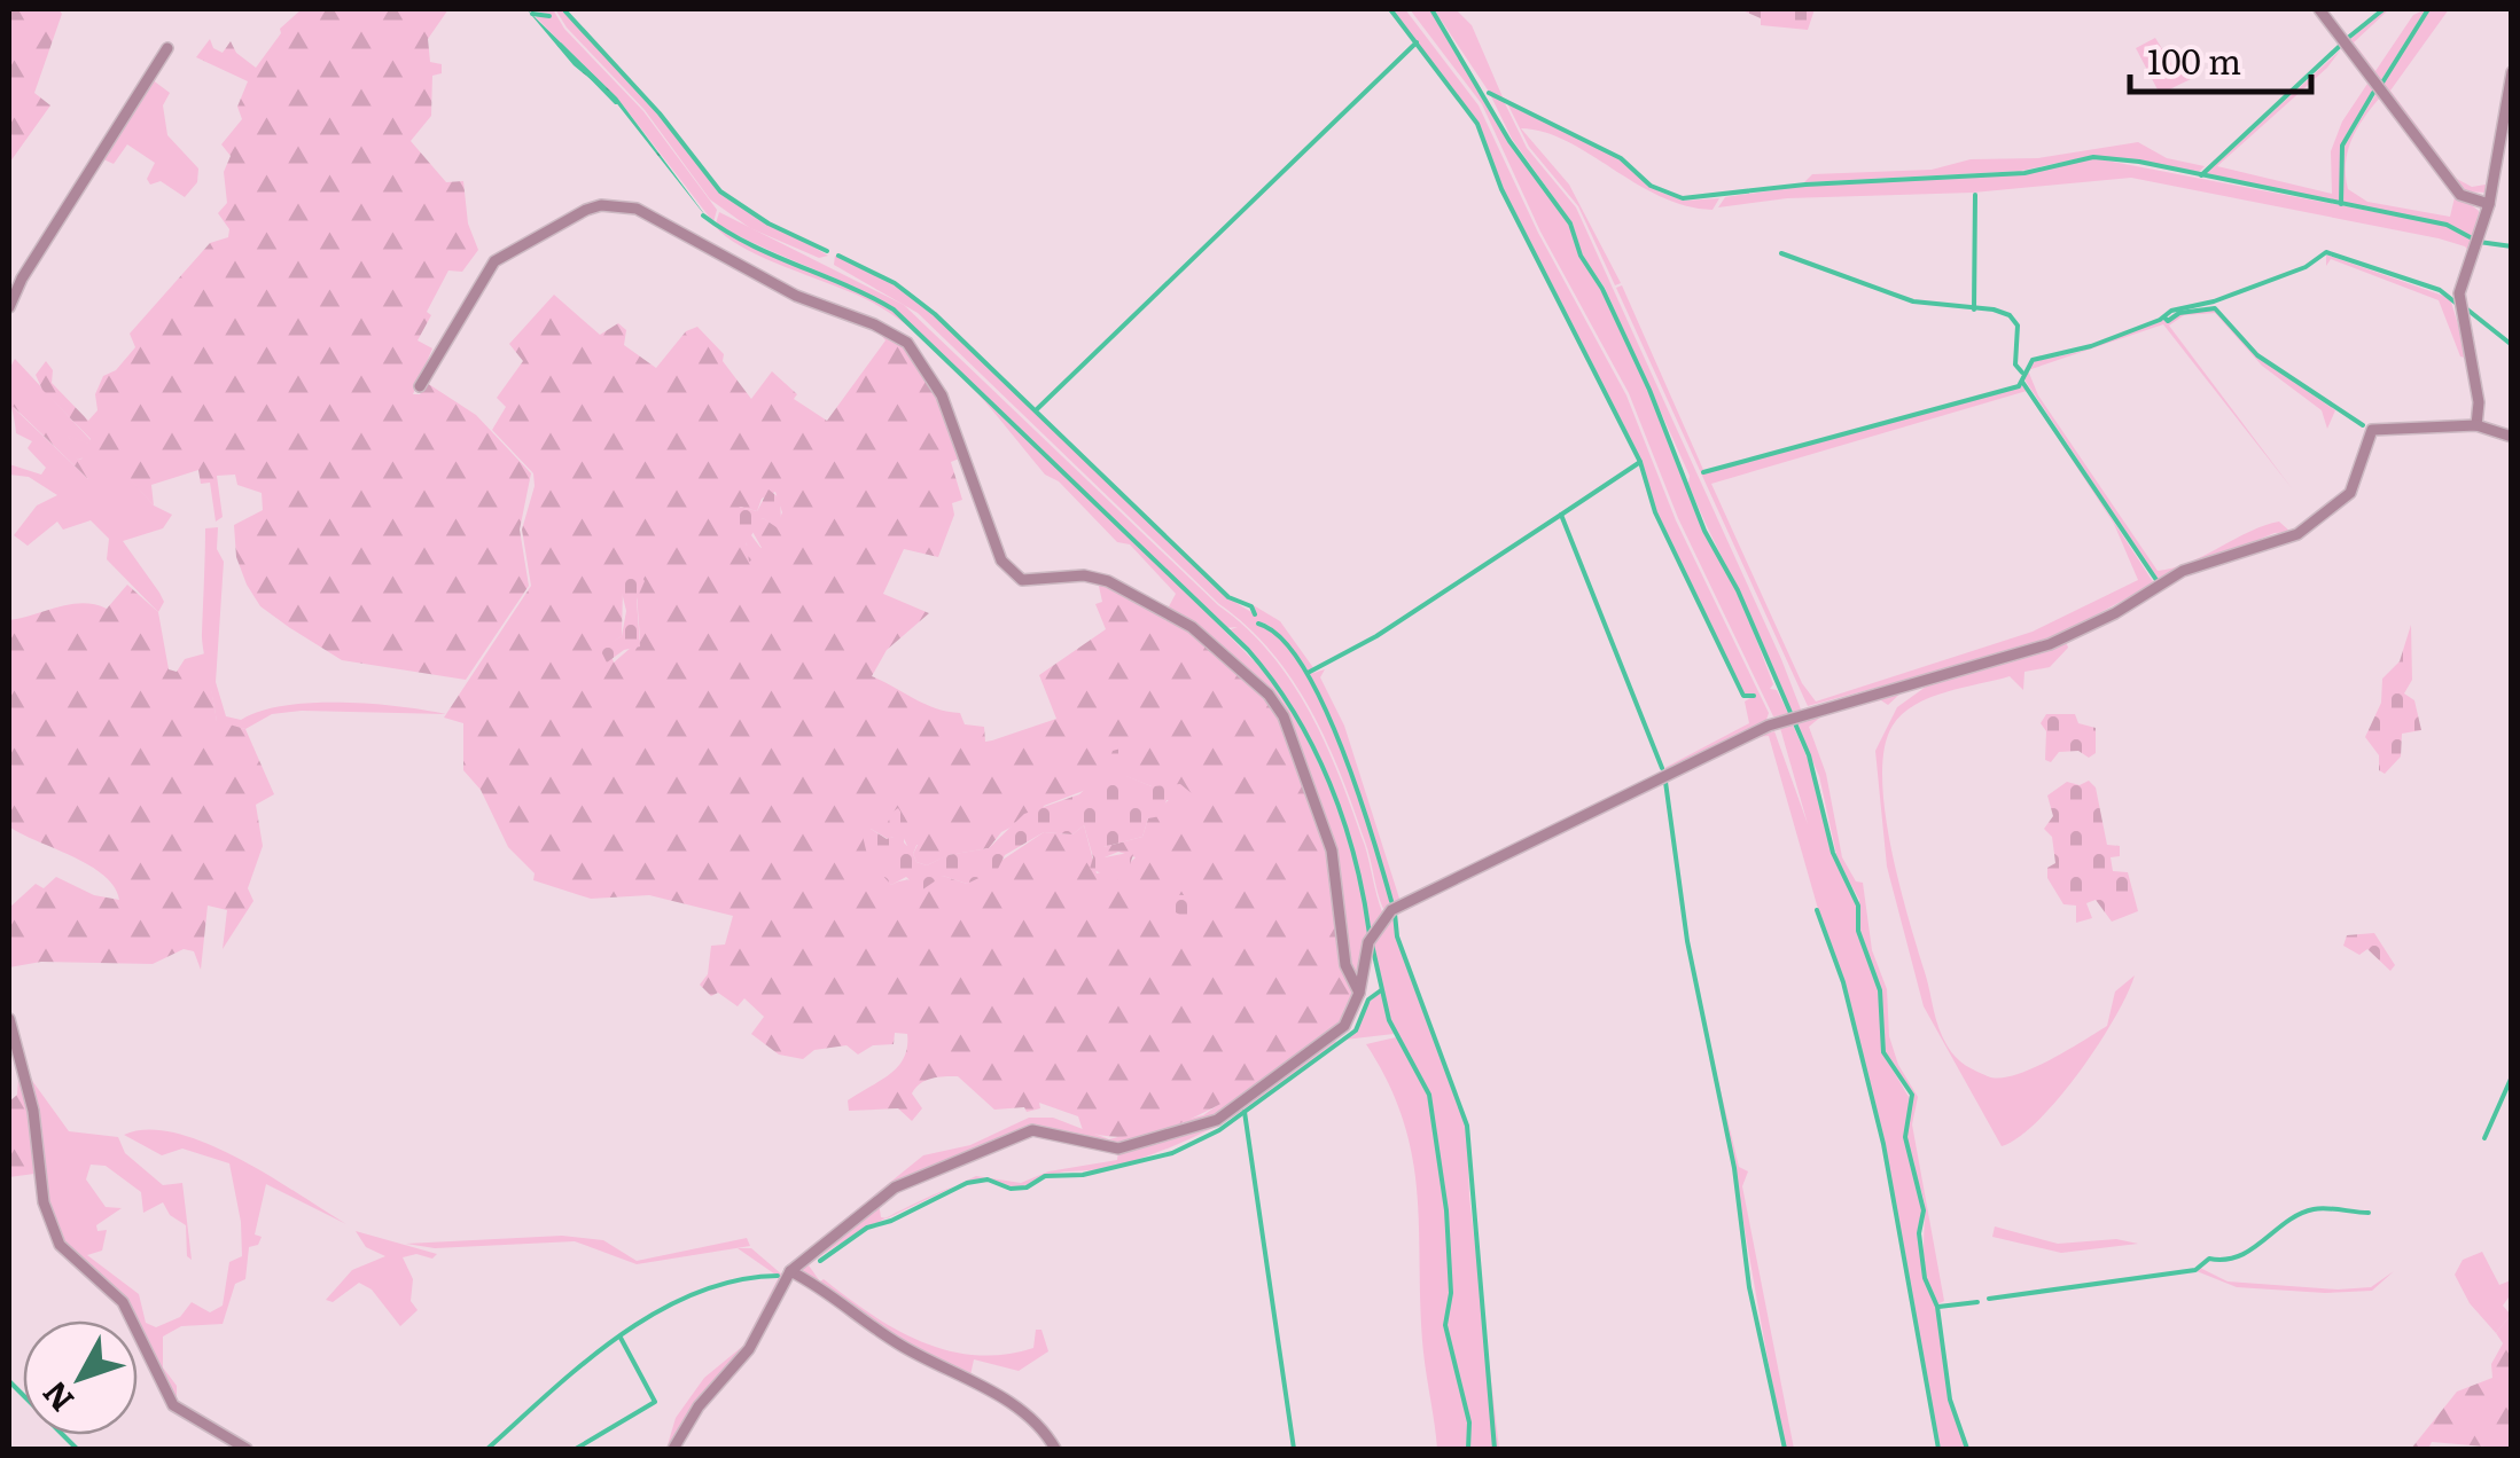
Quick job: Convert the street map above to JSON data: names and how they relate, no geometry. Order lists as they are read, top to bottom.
{
  "scale_bar": "100 m",
  "north": "bottom left"
}
